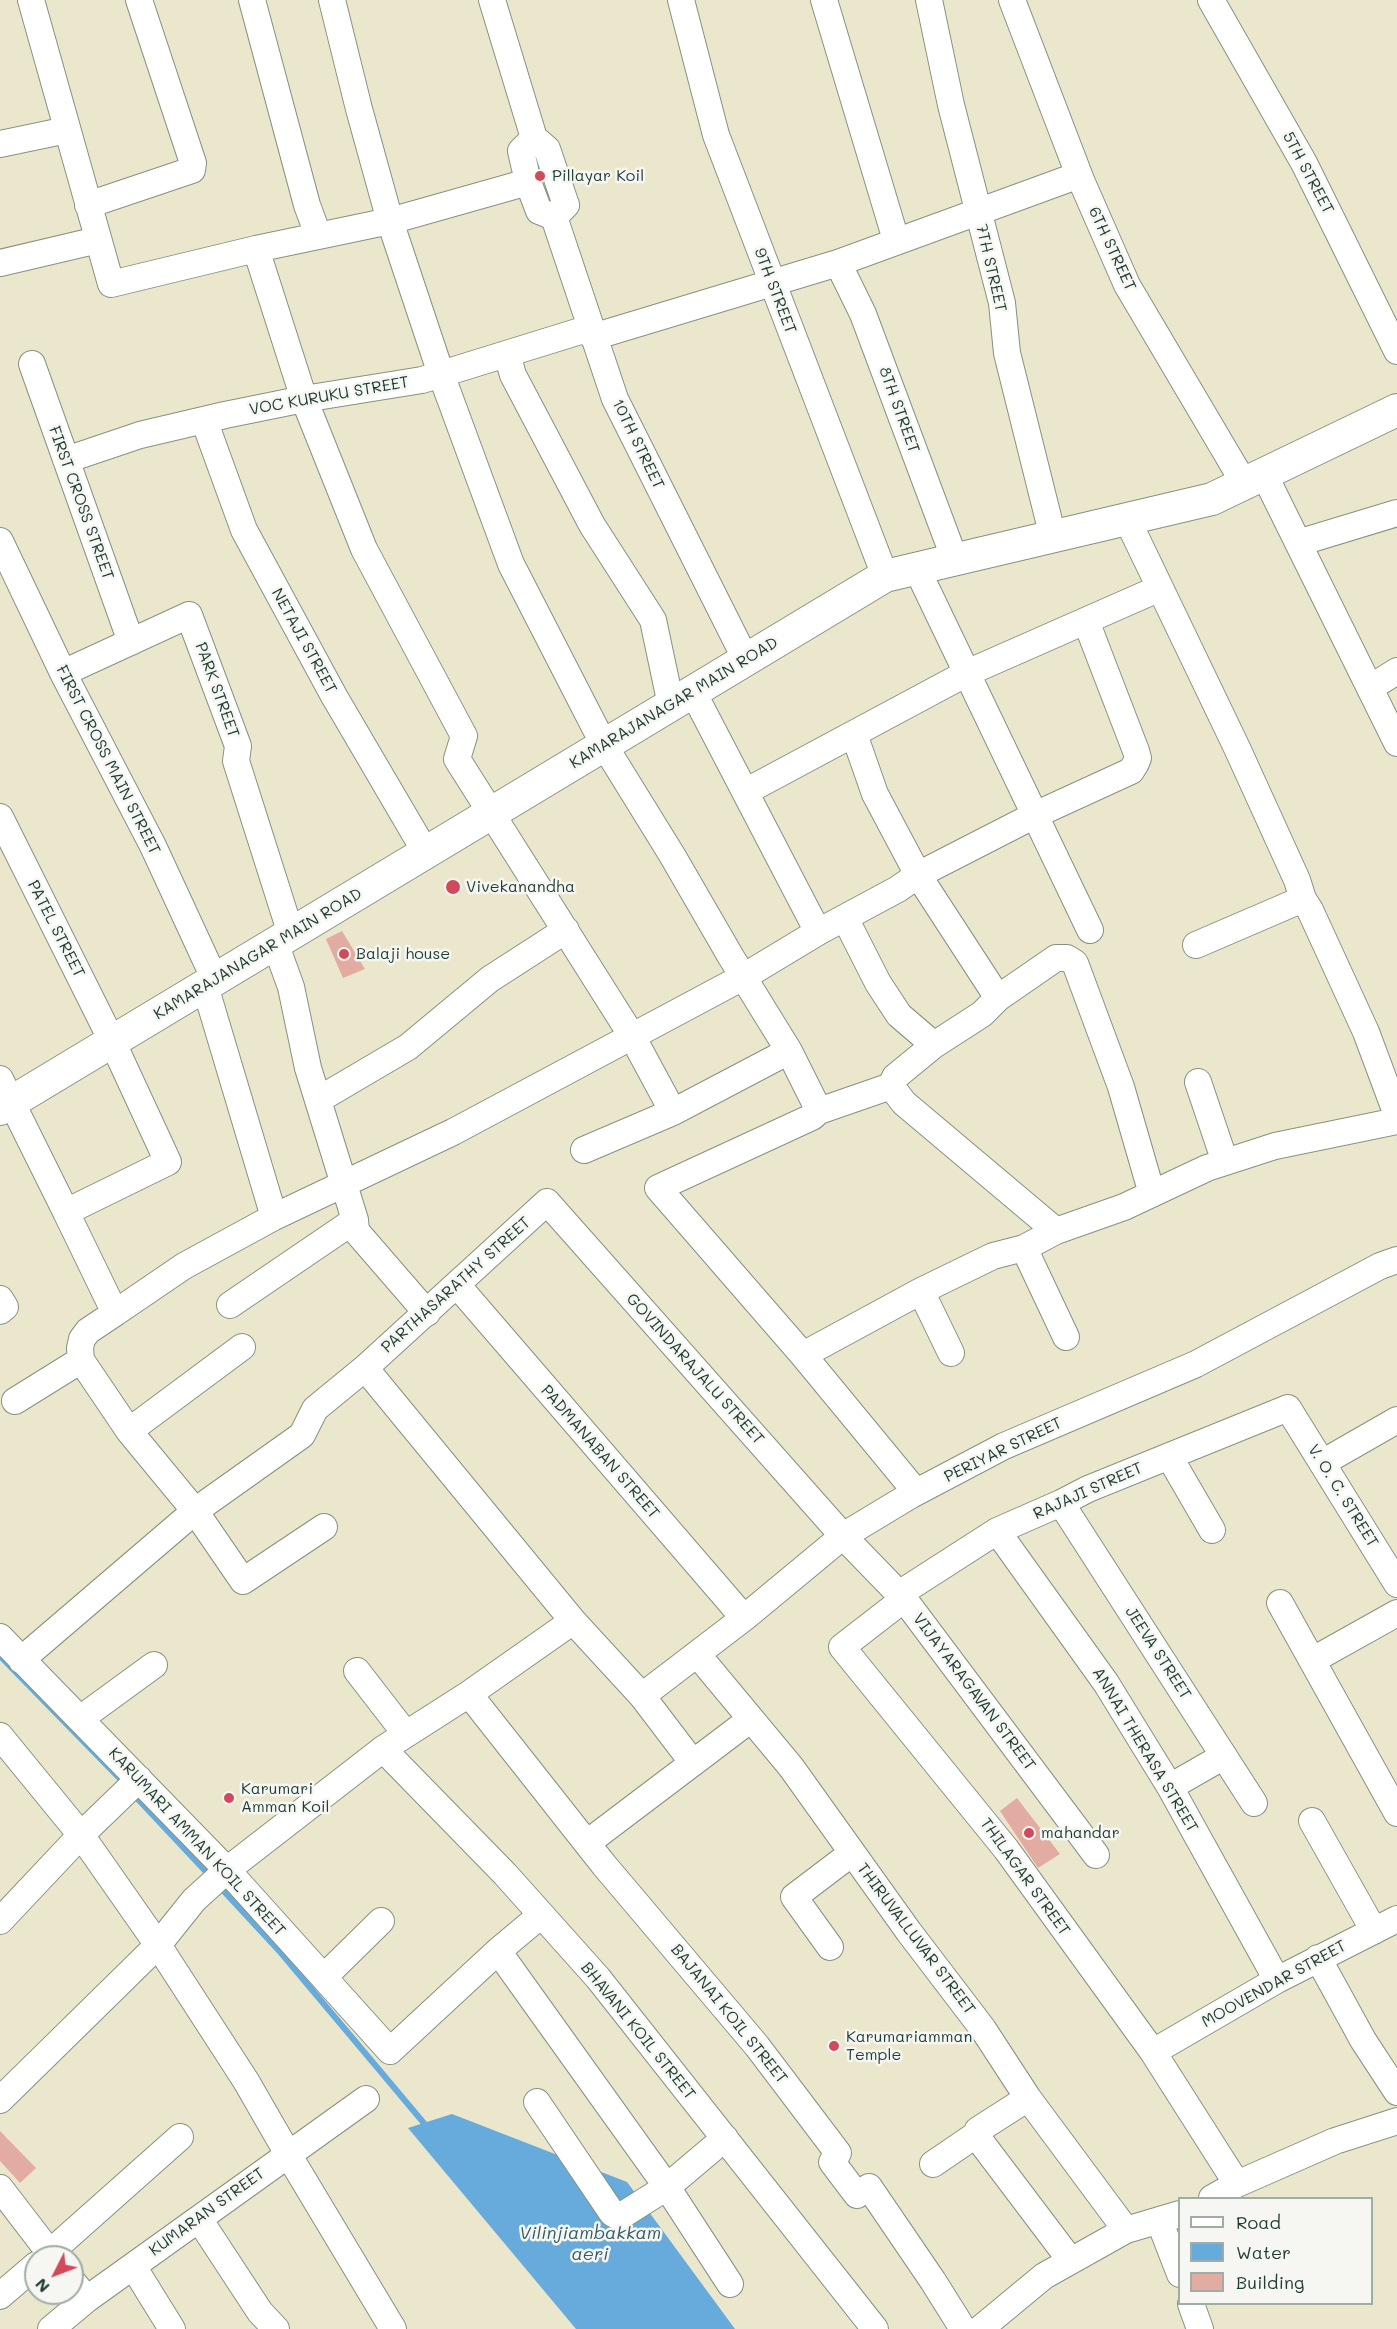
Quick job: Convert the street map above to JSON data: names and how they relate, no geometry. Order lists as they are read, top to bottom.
{
  "streets": {
    "main road": ["KAMARAJANAGAR MAIN ROAD"],
    "street": [
      "5TH STREET",
      "6TH STREET",
      "7TH STREET",
      "9TH STREET",
      "VOC KURUKU STREET",
      "8TH STREET",
      "10TH STREET",
      "FIRST CROSS STREET",
      "NETAJI STREET",
      "PARK STREET",
      "FIRST CROSS MAIN STREET",
      "PATEL STREET",
      "PARTHASARATHY STREET",
      "GOVINDARAJALU STREET",
      "PERIYAR STREET",
      "PADMANABAN STREET",
      "RAJAJI STREET",
      "V. O. C. STREET",
      "JEEVA STREET",
      "VIJAYARAGAVAN STREET",
      "ANNAI THERASA STREET",
      "KARUMARI AMMAN KOIL STREET",
      "THILAGAR STREET",
      "THIRUVALLUVAR STREET",
      "MOOVENDAR STREET",
      "BAJANAI KOIL STREET",
      "BHAVANI KOIL STREET",
      "KUMARAN STREET"
    ]
  },
  "crossings": [
    ["6TH STREET", "VOC KURUKU STREET"],
    ["6TH STREET", "KAMARAJANAGAR MAIN ROAD"],
    ["7TH STREET", "VOC KURUKU STREET"],
    ["7TH STREET", "KAMARAJANAGAR MAIN ROAD"],
    ["9TH STREET", "VOC KURUKU STREET"],
    ["9TH STREET", "KAMARAJANAGAR MAIN ROAD"],
    ["VOC KURUKU STREET", "8TH STREET"],
    ["VOC KURUKU STREET", "10TH STREET"],
    ["VOC KURUKU STREET", "FIRST CROSS STREET"],
    ["VOC KURUKU STREET", "NETAJI STREET"],
    ["8TH STREET", "KAMARAJANAGAR MAIN ROAD"],
    ["10TH STREET", "KAMARAJANAGAR MAIN ROAD"],
    ["FIRST CROSS STREET", "PARK STREET"],
    ["NETAJI STREET", "KAMARAJANAGAR MAIN ROAD"],
    ["PARK STREET", "KAMARAJANAGAR MAIN ROAD"],
    ["PARK STREET", "FIRST CROSS MAIN STREET"],
    ["KAMARAJANAGAR MAIN ROAD", "FIRST CROSS MAIN STREET"],
    ["KAMARAJANAGAR MAIN ROAD", "PATEL STREET"],
    ["PARTHASARATHY STREET", "GOVINDARAJALU STREET"],
    ["PARTHASARATHY STREET", "PADMANABAN STREET"],
    ["PARTHASARATHY STREET", "KARUMARI AMMAN KOIL STREET"],
    ["GOVINDARAJALU STREET", "PERIYAR STREET"],
    ["GOVINDARAJALU STREET", "VIJAYARAGAVAN STREET"],
    ["PERIYAR STREET", "PADMANABAN STREET"],
    ["PERIYAR STREET", "VIJAYARAGAVAN STREET"],
    ["PERIYAR STREET", "THIRUVALLUVAR STREET"],
    ["RAJAJI STREET", "V. O. C. STREET"],
    ["RAJAJI STREET", "JEEVA STREET"],
    ["RAJAJI STREET", "VIJAYARAGAVAN STREET"],
    ["RAJAJI STREET", "ANNAI THERASA STREET"],
    ["RAJAJI STREET", "THILAGAR STREET"],
    ["VIJAYARAGAVAN STREET", "THILAGAR STREET"],
    ["ANNAI THERASA STREET", "MOOVENDAR STREET"],
    ["THILAGAR STREET", "MOOVENDAR STREET"]
  ],
  "water": ["Vilinjiambakkam aeri"],
  "places": [
    "Pillayar Koil",
    "Vivekanandha",
    "Balaji house",
    "Karumari Amman Koil",
    "mahandar",
    "Karumariamman Temple"
  ],
  "legend": ["Road", "Water", "Building"],
  "north": "bottom left"
}
